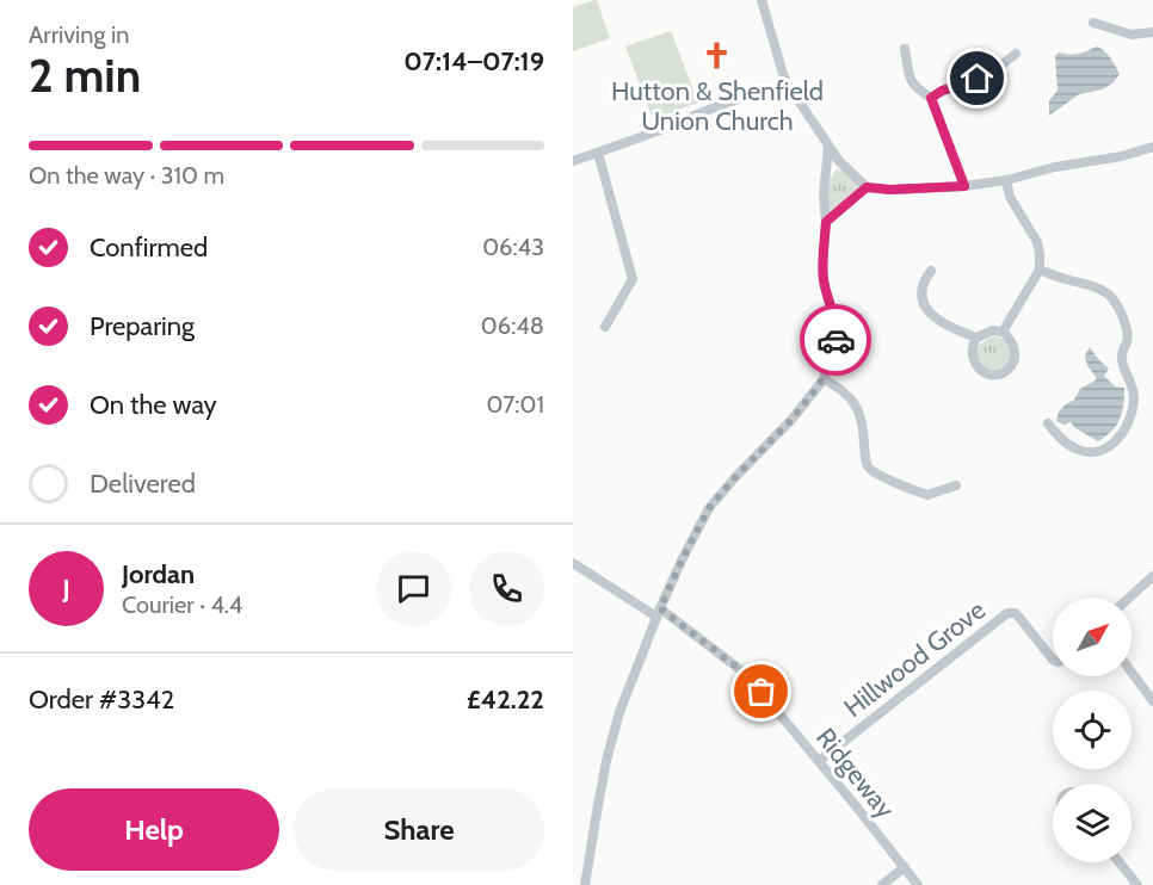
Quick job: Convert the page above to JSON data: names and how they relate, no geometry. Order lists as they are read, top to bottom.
{
  "streets": {
    "street": ["Hillwood Grove", "Ridgeway"]
  },
  "crossings": [
    ["Hillwood Grove", "Ridgeway"]
  ],
  "places": {
    "church": ["Hutton & Shenfield Union Church"]
  },
  "north": "top right",
  "page": {
    "heading": ["2 min", "Arriving in", "07:14–07:19"],
    "panel": [
      "Jordan",
      "Courier · 4.4",
      "Order #3342",
      "£42.22"
    ],
    "bar": "On the way · 310 m",
    "list": [
      ["Confirmed", "06:43"],
      ["Preparing", "06:48"],
      ["On the way", "07:01"],
      "Delivered"
    ],
    "round": "J",
    "buttons": ["Help", "Share"]
  }
}
